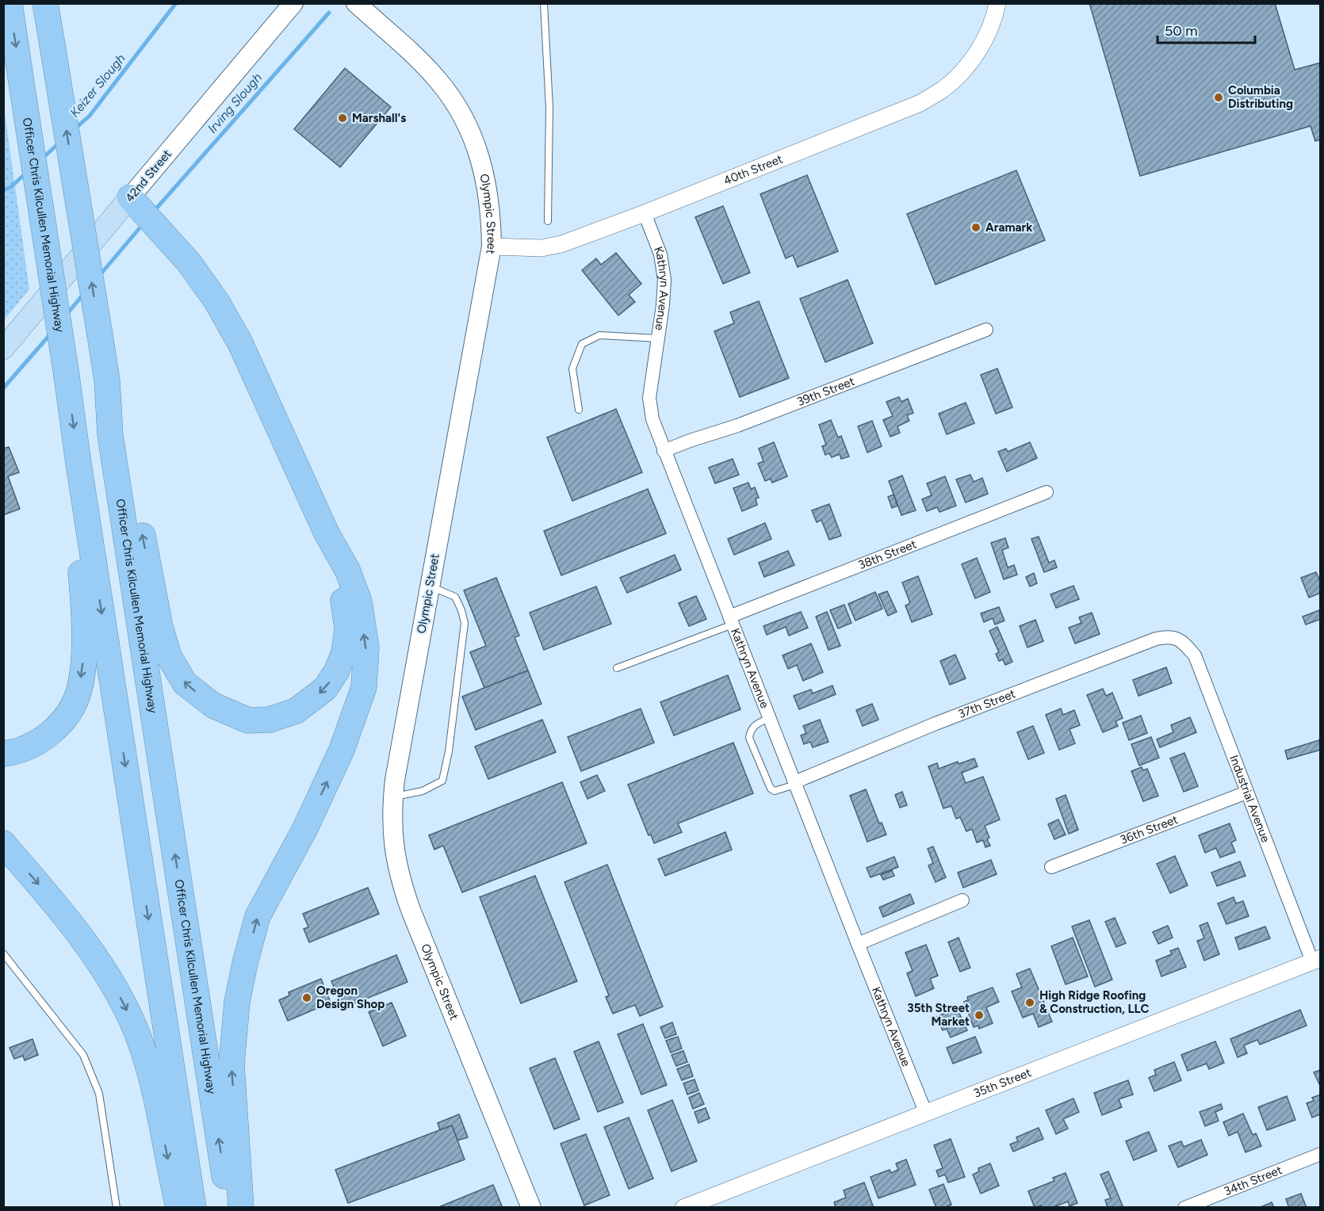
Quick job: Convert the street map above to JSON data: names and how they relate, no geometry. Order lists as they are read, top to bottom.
{
  "streets": {
    "highway": ["Officer Chris Kilcullen Memorial Highway"],
    "main road": ["42nd Street", "Olympic Street"],
    "street": [
      "40th Street",
      "Kathryn Avenue",
      "39th Street",
      "38th Street",
      "37th Street",
      "Industrial Avenue",
      "36th Street",
      "35th Street",
      "34th Street"
    ]
  },
  "crossings": [
    ["40th Street", "Olympic Street"],
    ["40th Street", "Kathryn Avenue"],
    ["Kathryn Avenue", "39th Street"],
    ["Kathryn Avenue", "38th Street"],
    ["Kathryn Avenue", "37th Street"],
    ["Kathryn Avenue", "35th Street"],
    ["37th Street", "Industrial Avenue"],
    ["Industrial Avenue", "36th Street"],
    ["Industrial Avenue", "35th Street"]
  ],
  "water": ["Keizer Slough", "Irving Slough"],
  "places": [
    "Columbia Distributing",
    "Marshall's",
    "Aramark",
    "Oregon Design Shop",
    "High Ridge Roofing & Construction, LLC",
    "35th Street Market"
  ],
  "scale_bar": "50 m"
}
